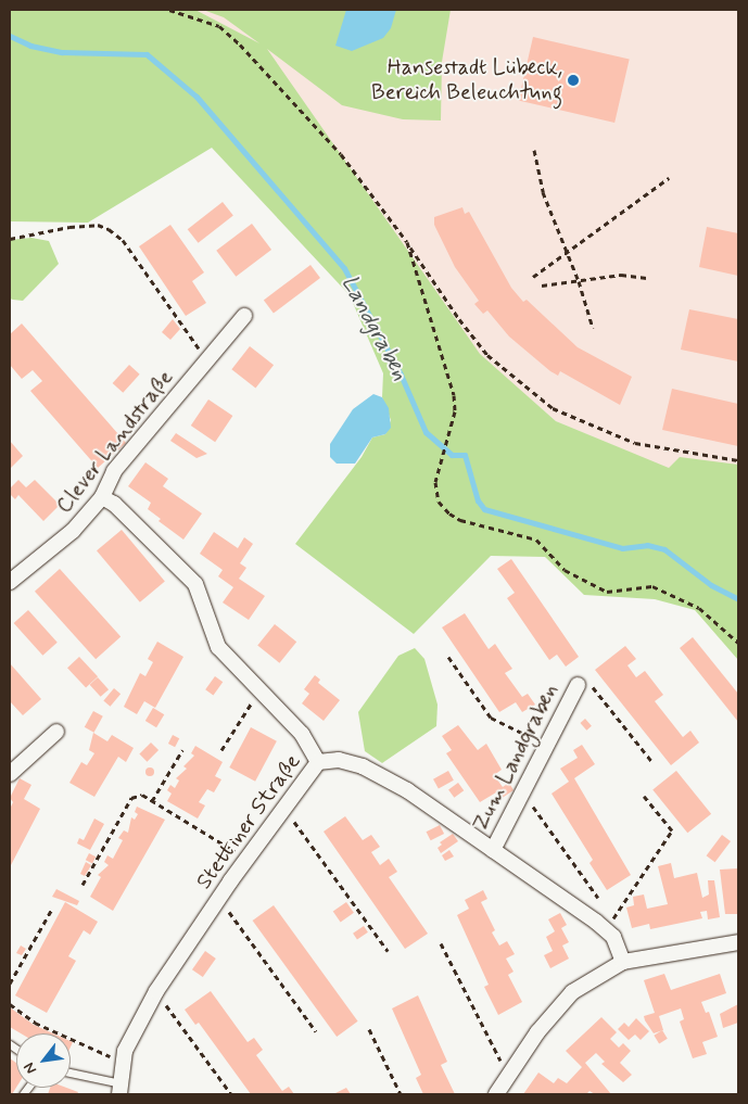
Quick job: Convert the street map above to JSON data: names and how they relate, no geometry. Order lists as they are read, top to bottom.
{
  "streets": {
    "street": ["Clever Landstraße", "Zum Landgraben", "Stettiner Straße"]
  },
  "crossings": [
    ["Zum Landgraben", "Stettiner Straße"]
  ],
  "water": ["Landgraben"],
  "places": ["Hansestadt Lübeck, Bereich Beleuchtung"],
  "north": "bottom left"
}
